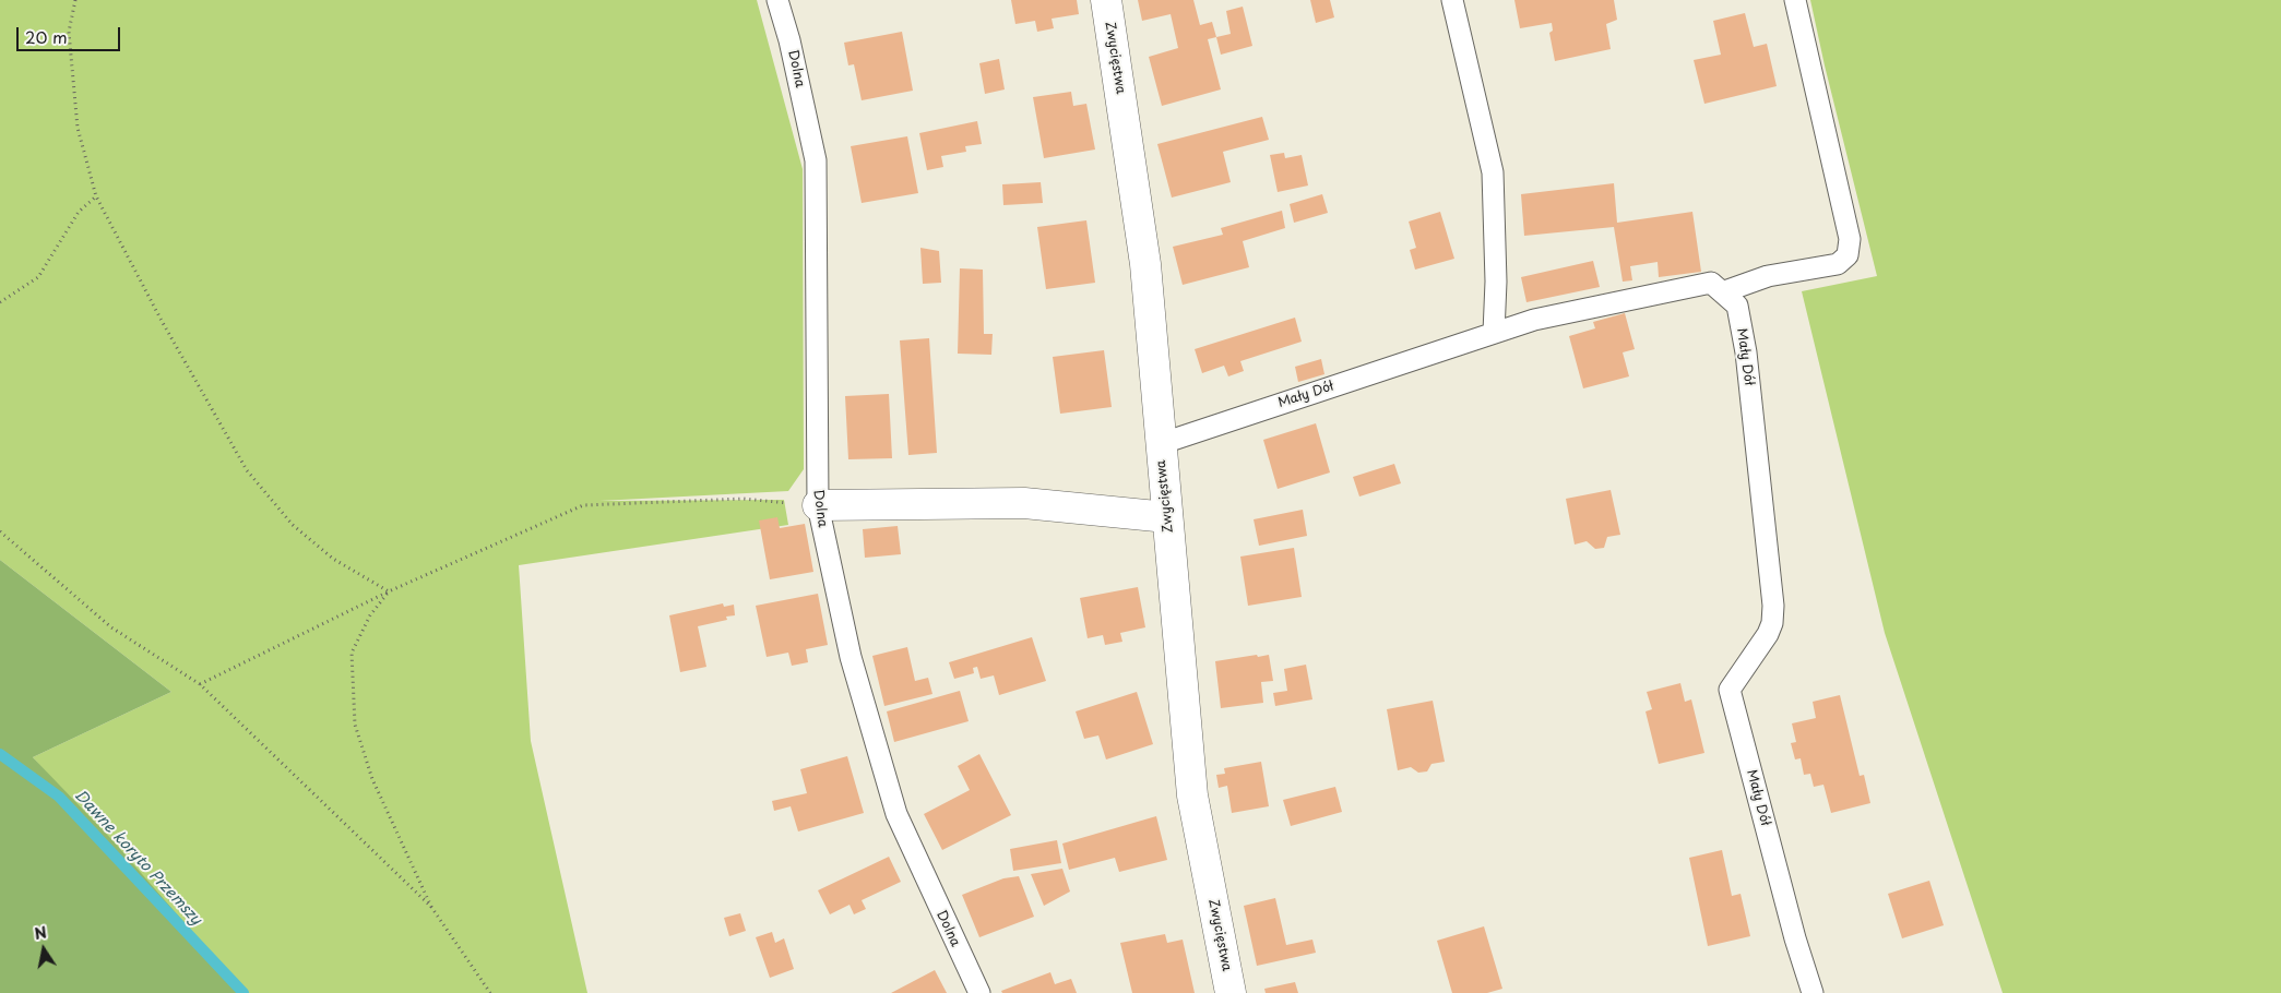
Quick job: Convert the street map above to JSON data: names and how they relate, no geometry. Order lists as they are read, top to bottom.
{
  "streets": {
    "street": ["Zwycięstwa"],
    "lane": ["Dolna", "Mały Dół"]
  },
  "crossings": [
    ["Zwycięstwa", "Mały Dół"]
  ],
  "water": ["Dawne koryto Przemszy"],
  "scale_bar": "20 m",
  "north": "top"
}
